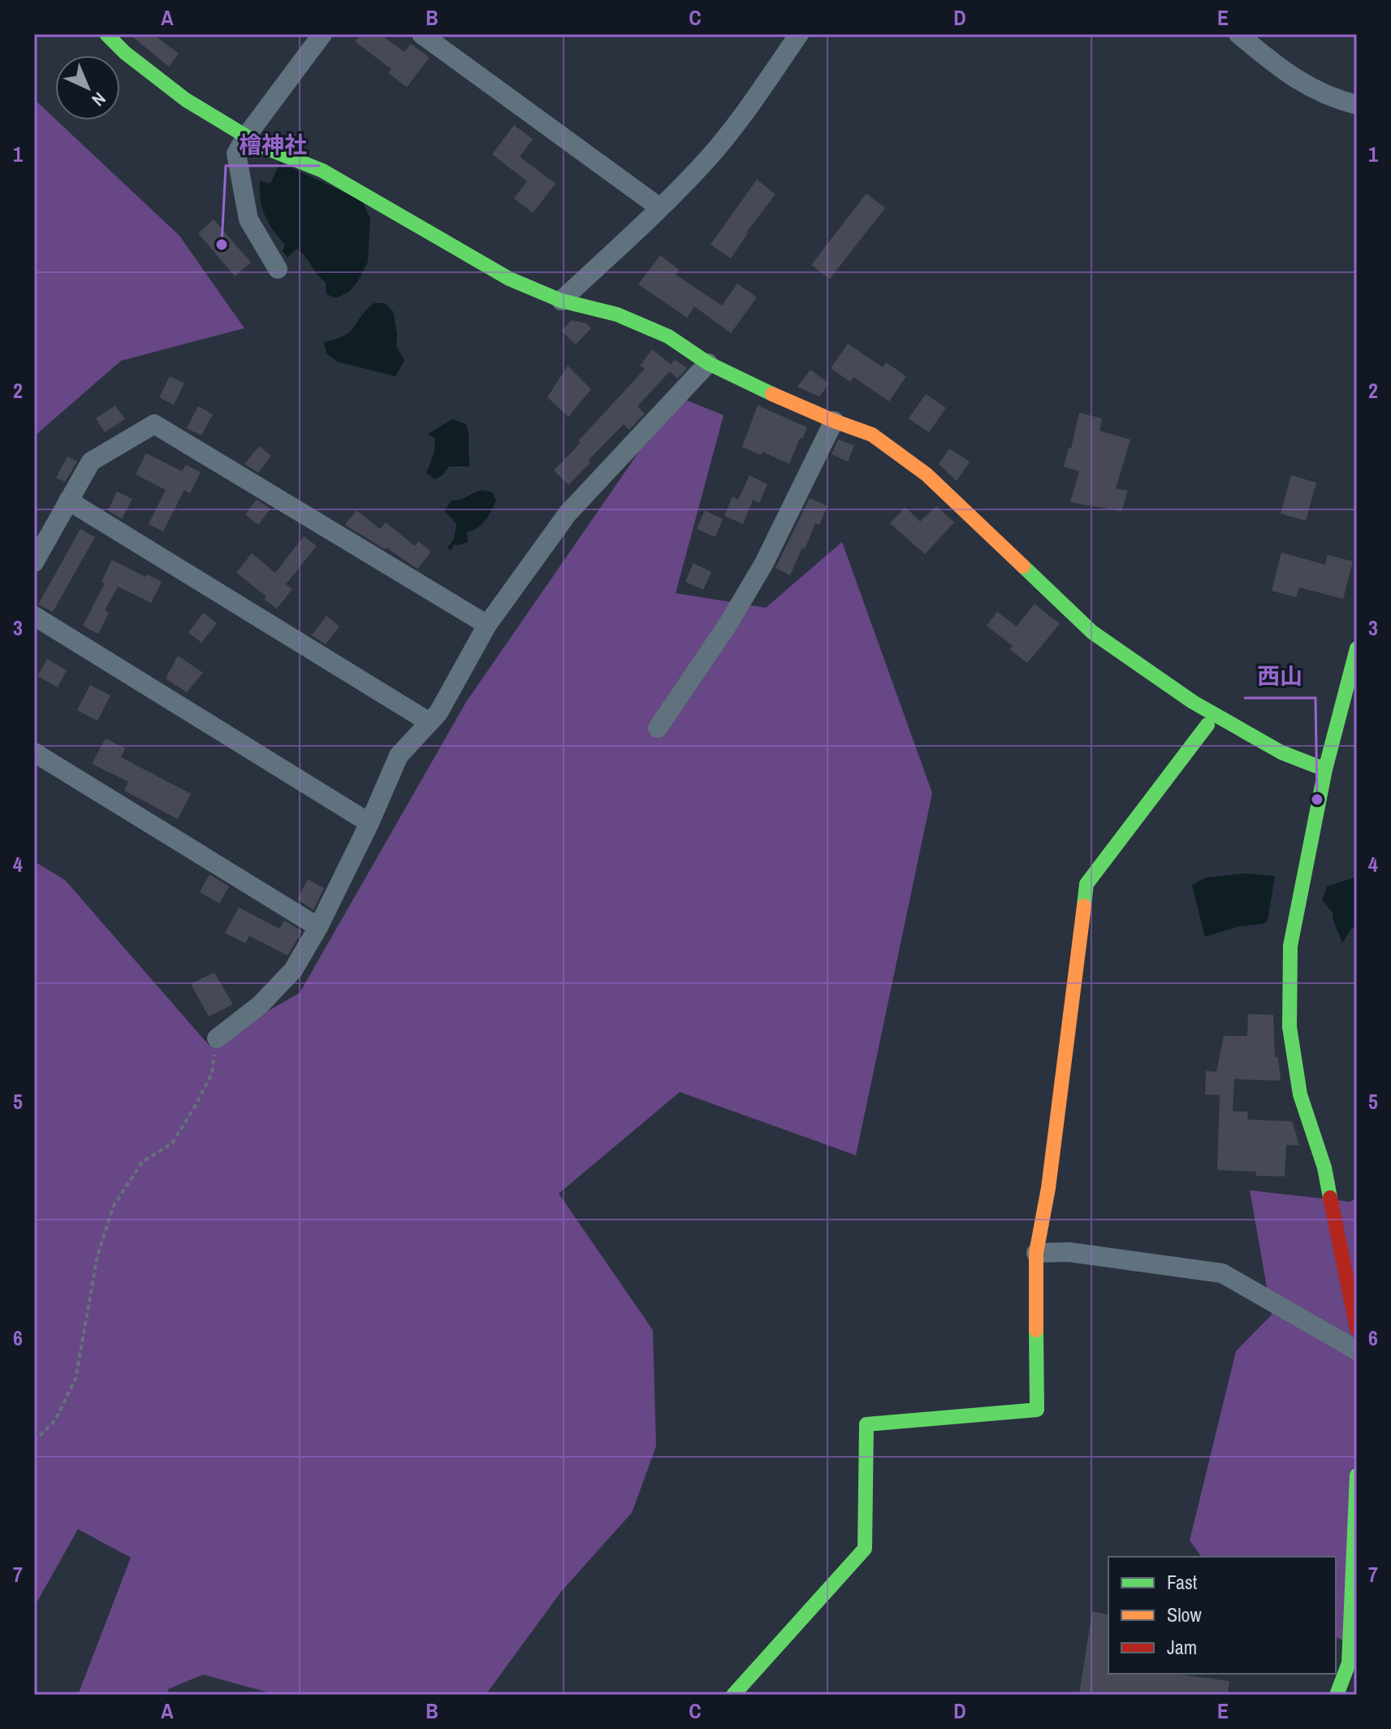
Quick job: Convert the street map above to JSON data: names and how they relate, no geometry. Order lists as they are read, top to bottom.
{
  "places": ["檜神社", "西山"],
  "legend": ["Fast", "Slow", "Jam"],
  "north": "bottom right",
  "grid": {
    "columns": [
      "A",
      "B",
      "C",
      "D",
      "E"
    ],
    "rows": [
      "1",
      "2",
      "3",
      "4",
      "5",
      "6",
      "7"
    ]
  }
}
